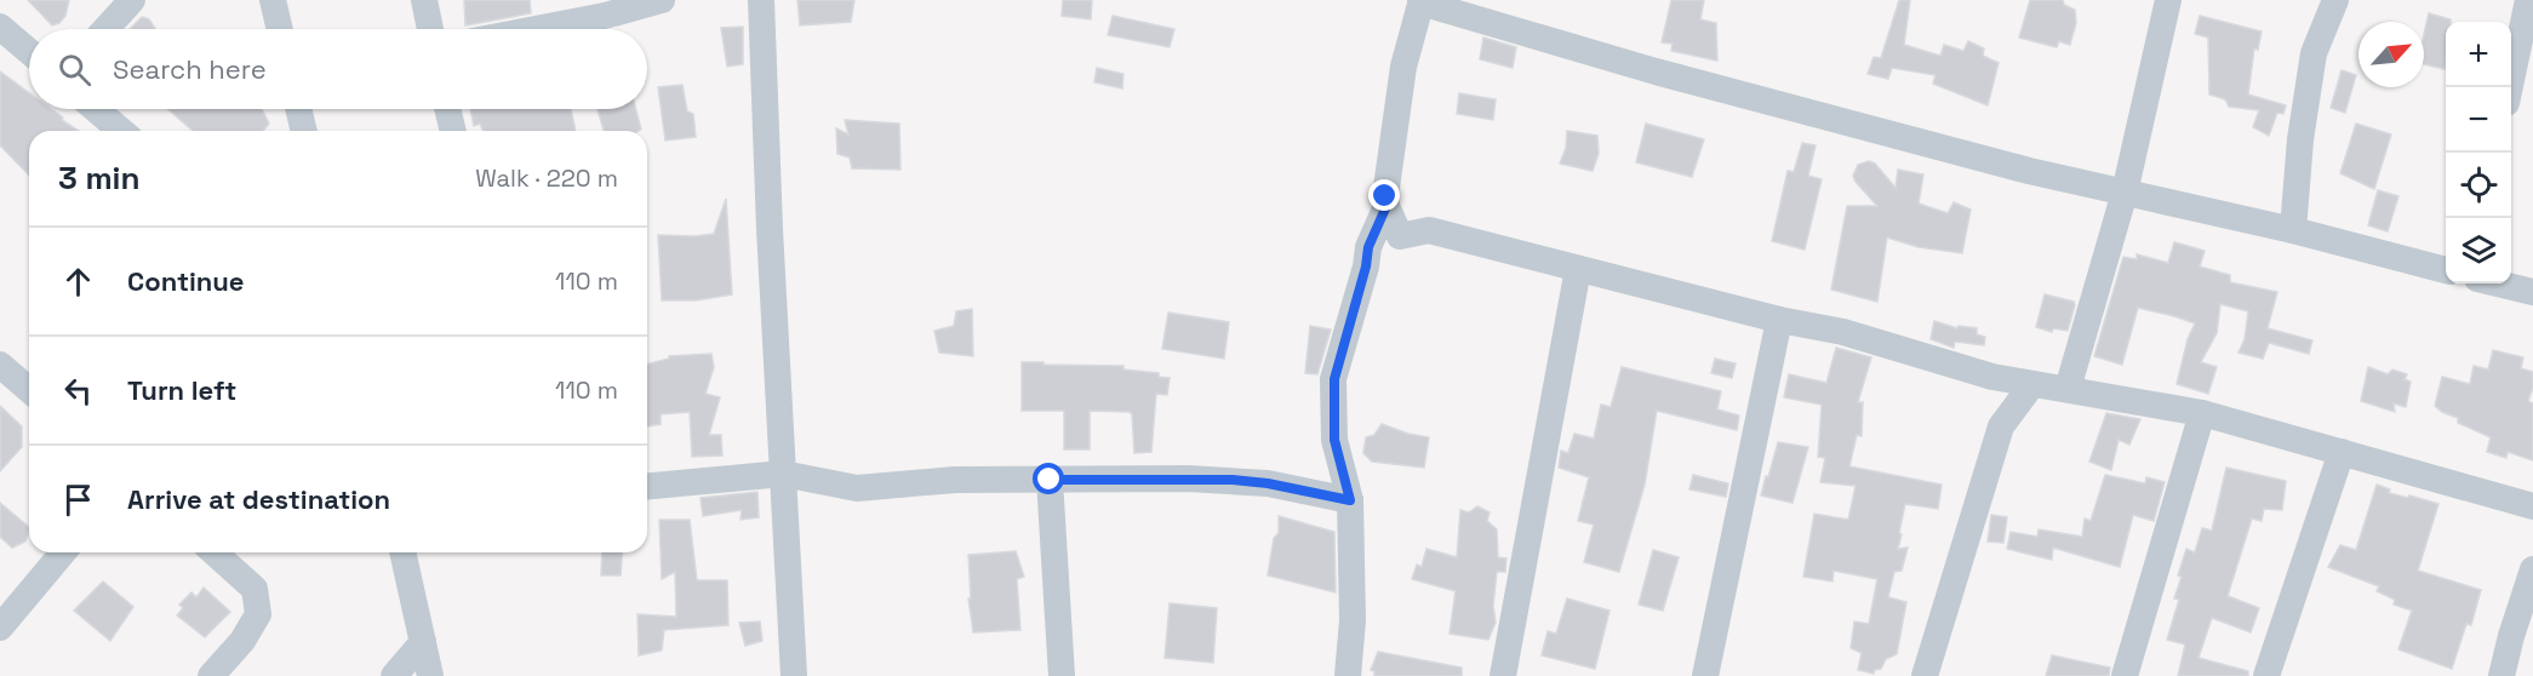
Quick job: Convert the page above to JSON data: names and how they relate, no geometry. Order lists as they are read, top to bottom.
{
  "north": "top right",
  "page": {
    "map_buttons": ["+", "−"],
    "search": "Search here",
    "heading": ["3 min", "Walk · 220 m"],
    "list": [
      ["Continue", "110 m"],
      ["Turn left", "110 m"],
      "Arrive at destination"
    ]
  }
}
